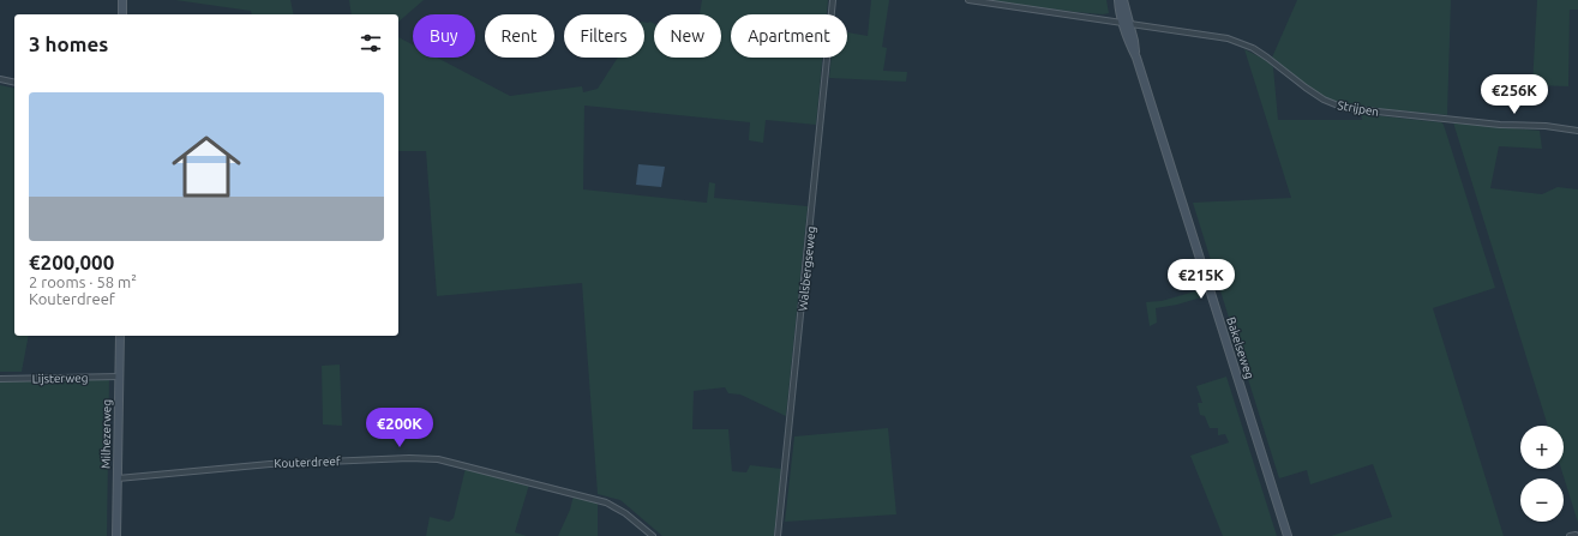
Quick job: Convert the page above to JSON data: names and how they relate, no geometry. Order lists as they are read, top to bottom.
{
  "streets": {
    "main road": ["Bakelseweg", "Milhezerweg"],
    "street": [
      "Strijpen",
      "Walsbergseweg",
      "Lijsterweg",
      "Kouterdreef"
    ]
  },
  "crossings": [
    ["Strijpen", "Bakelseweg"],
    ["Lijsterweg", "Milhezerweg"],
    ["Milhezerweg", "Kouterdreef"]
  ],
  "page": {
    "chip": [
      "Buy",
      "Rent",
      "Filters",
      "New",
      "Apartment"
    ],
    "heading": "3 homes",
    "list": [
      {
        "name": "€200,000",
        "note": "2 rooms · 58 m² · Kouterdreef"
      }
    ],
    "price": ["€256K", "€215K", "€200K"],
    "map_buttons": ["+", "−"]
  }
}
